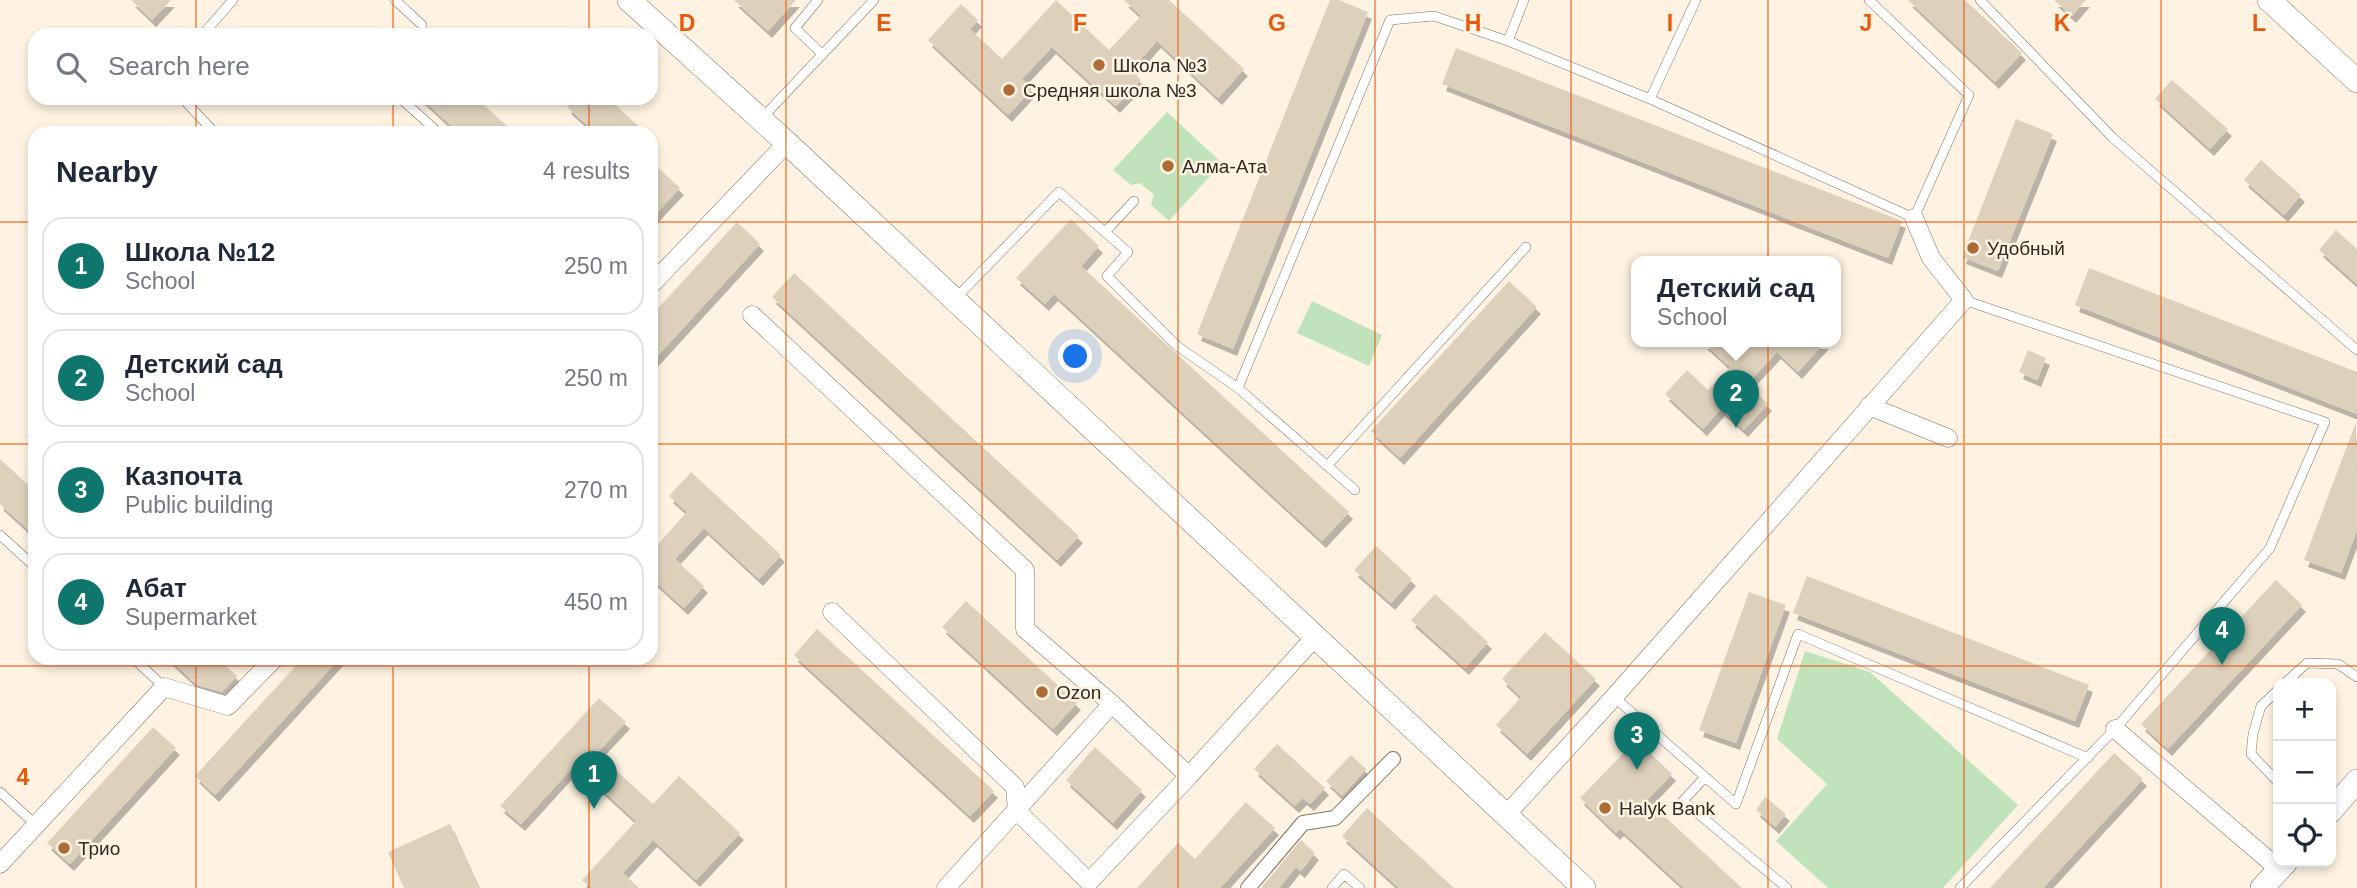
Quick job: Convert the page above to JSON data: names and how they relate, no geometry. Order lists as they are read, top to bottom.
{
  "places": [
    "Школа №3",
    "Средняя школа №3",
    "Алма-Ата",
    "Удобный",
    "Ozon",
    "Halyk Bank",
    "Трио"
  ],
  "page": {
    "search": "Search here",
    "heading": ["Nearby", "4 results"],
    "list": [
      {
        "mark": "1",
        "name": "Школа №12",
        "note": "School",
        "value": "250 m"
      },
      {
        "mark": "2",
        "name": "Детский сад",
        "note": "School",
        "value": "250 m"
      },
      {
        "mark": "3",
        "name": "Казпочта",
        "note": "Public building",
        "value": "270 m"
      },
      {
        "mark": "4",
        "name": "Абат",
        "note": "Supermarket",
        "value": "450 m"
      }
    ],
    "popup": ["Детский сад", "School"],
    "pins": [
      "2",
      "4",
      "3",
      "1"
    ],
    "map_buttons": ["+", "−"]
  },
  "grid": {
    "columns": [
      "D",
      "E",
      "F",
      "G",
      "H",
      "I",
      "J",
      "K",
      "L"
    ],
    "rows": ["4"]
  }
}
